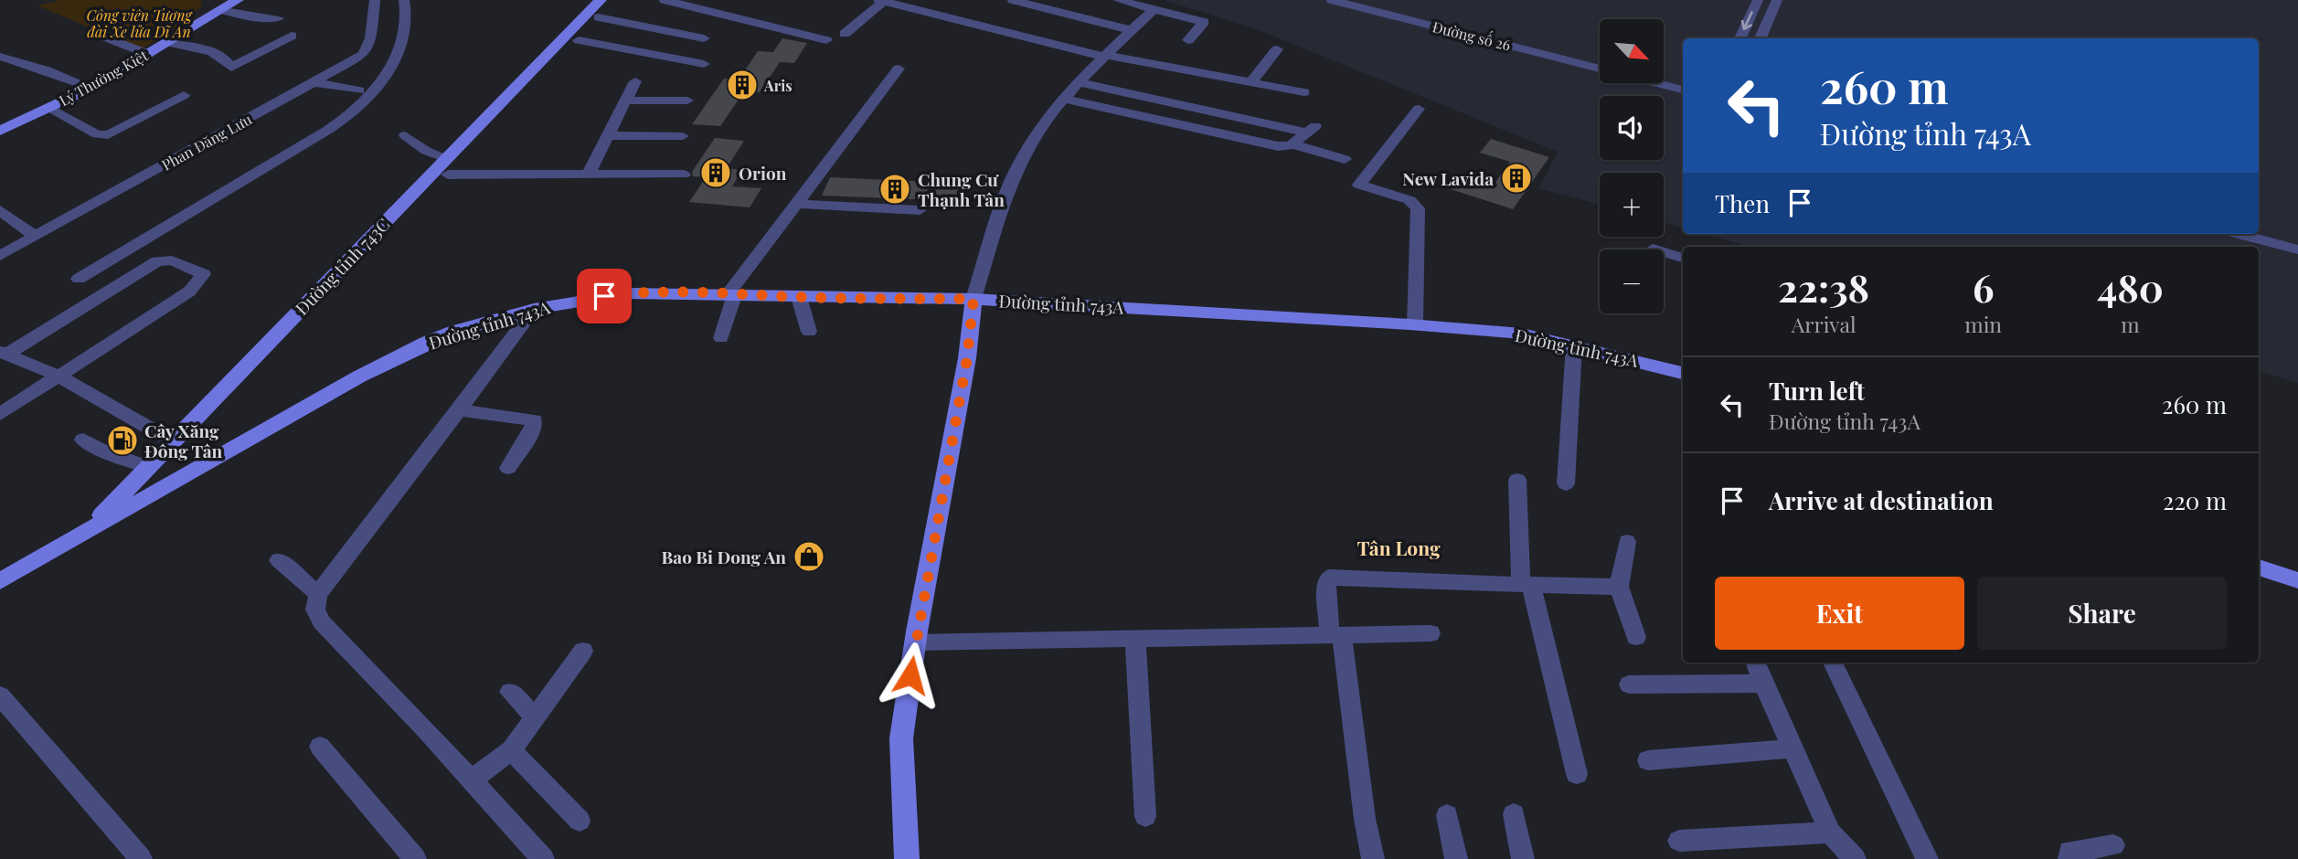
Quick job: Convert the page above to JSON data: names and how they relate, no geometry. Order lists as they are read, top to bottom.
{
  "streets": {
    "main road": ["Lý Thường Kiệt", "Đường tỉnh 743C", "Đường tỉnh 743A"],
    "street": ["Đường số 26", "Phan Đăng Lưu"]
  },
  "crossings": [
    ["Đường tỉnh 743C", "Đường tỉnh 743A"]
  ],
  "districts": ["Tân Long"],
  "parks": ["Công viên Tượng đài Xe lửa Dĩ An"],
  "places": {
    "building": [
      "Aris",
      "Orion",
      "New Lavida",
      "Chung Cư Thạnh Tân"
    ],
    "fuel station": ["Cây Xăng Đông Tân"],
    "shop": ["Bao Bi Dong An"]
  },
  "north": "bottom right",
  "page": {
    "map_buttons": ["+", "−"],
    "turn": ["260 m", "Đường tỉnh 743A"],
    "then": "Then",
    "eta": [
      "22:38",
      "Arrival",
      "6",
      "min",
      "480",
      "m"
    ],
    "list": [
      {
        "name": "Turn left",
        "note": "Đường tỉnh 743A",
        "value": "260 m"
      },
      {
        "name": "Arrive at destination",
        "value": "220 m"
      }
    ],
    "buttons": ["Exit", "Share"]
  }
}
